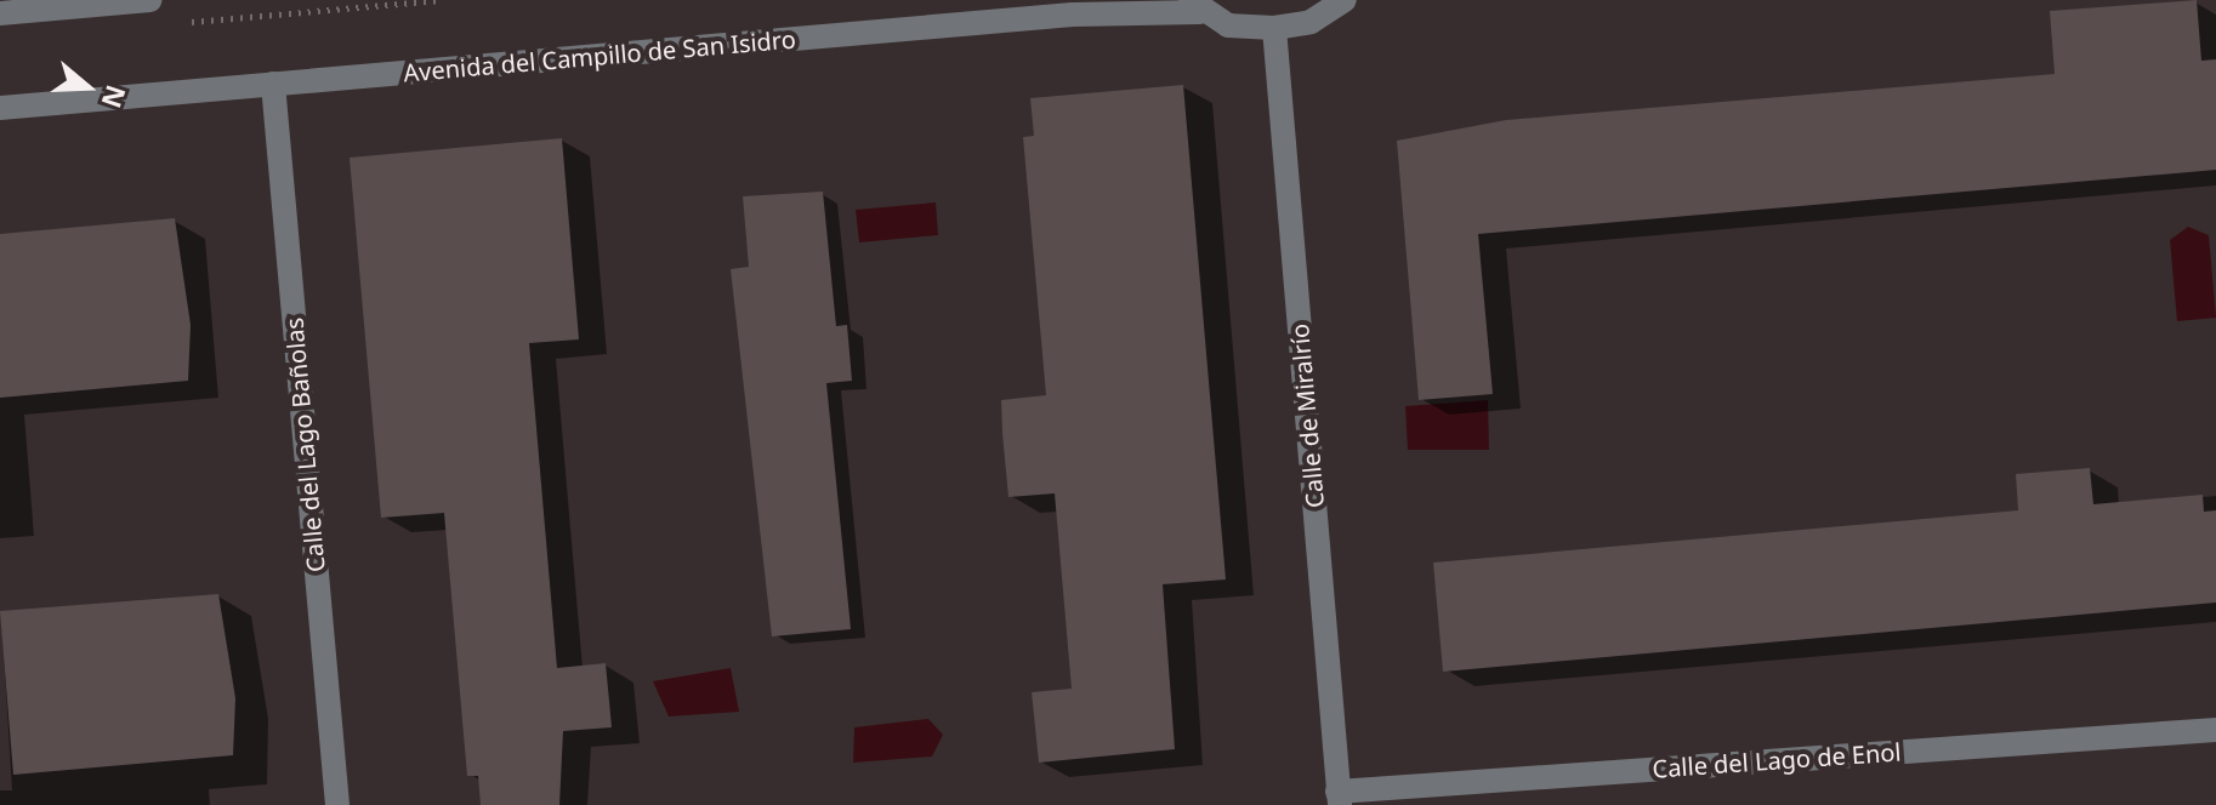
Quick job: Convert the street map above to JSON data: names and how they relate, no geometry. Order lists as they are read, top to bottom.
{
  "streets": {
    "street": [
      "Avenida del Campillo de San Isidro",
      "Calle de Miralrío",
      "Calle del Lago Bañolas",
      "Calle del Lago de Enol"
    ]
  },
  "crossings": [
    ["Avenida del Campillo de San Isidro", "Calle de Miralrío"],
    ["Avenida del Campillo de San Isidro", "Calle del Lago Bañolas"],
    ["Calle de Miralrío", "Calle del Lago de Enol"]
  ],
  "north": "right"
}
